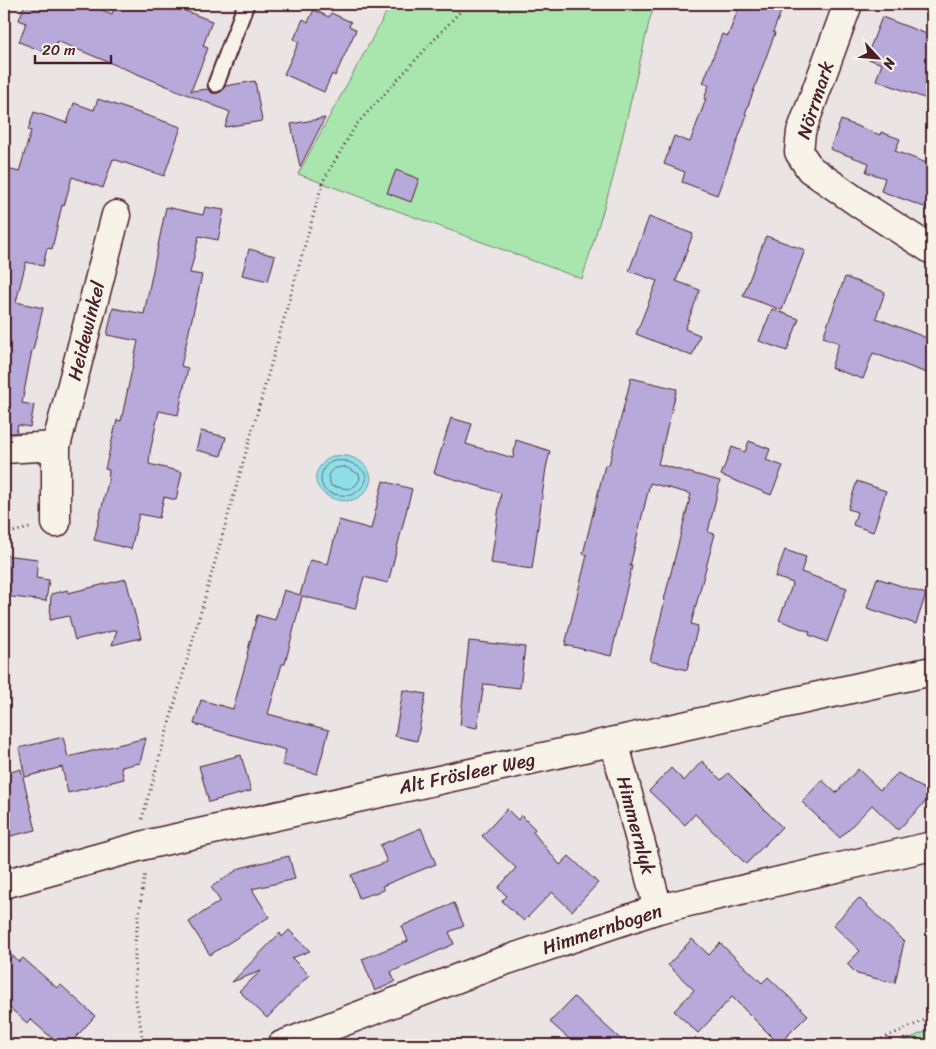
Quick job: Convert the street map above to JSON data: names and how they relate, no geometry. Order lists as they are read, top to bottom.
{
  "streets": {
    "street": [
      "Nörrmark",
      "Heidewinkel",
      "Alt Frösleer Weg",
      "Himmernlyk",
      "Himmernbogen"
    ]
  },
  "crossings": [
    ["Alt Frösleer Weg", "Himmernlyk"],
    ["Himmernlyk", "Himmernbogen"]
  ],
  "scale_bar": "20 m",
  "north": "bottom right"
}
